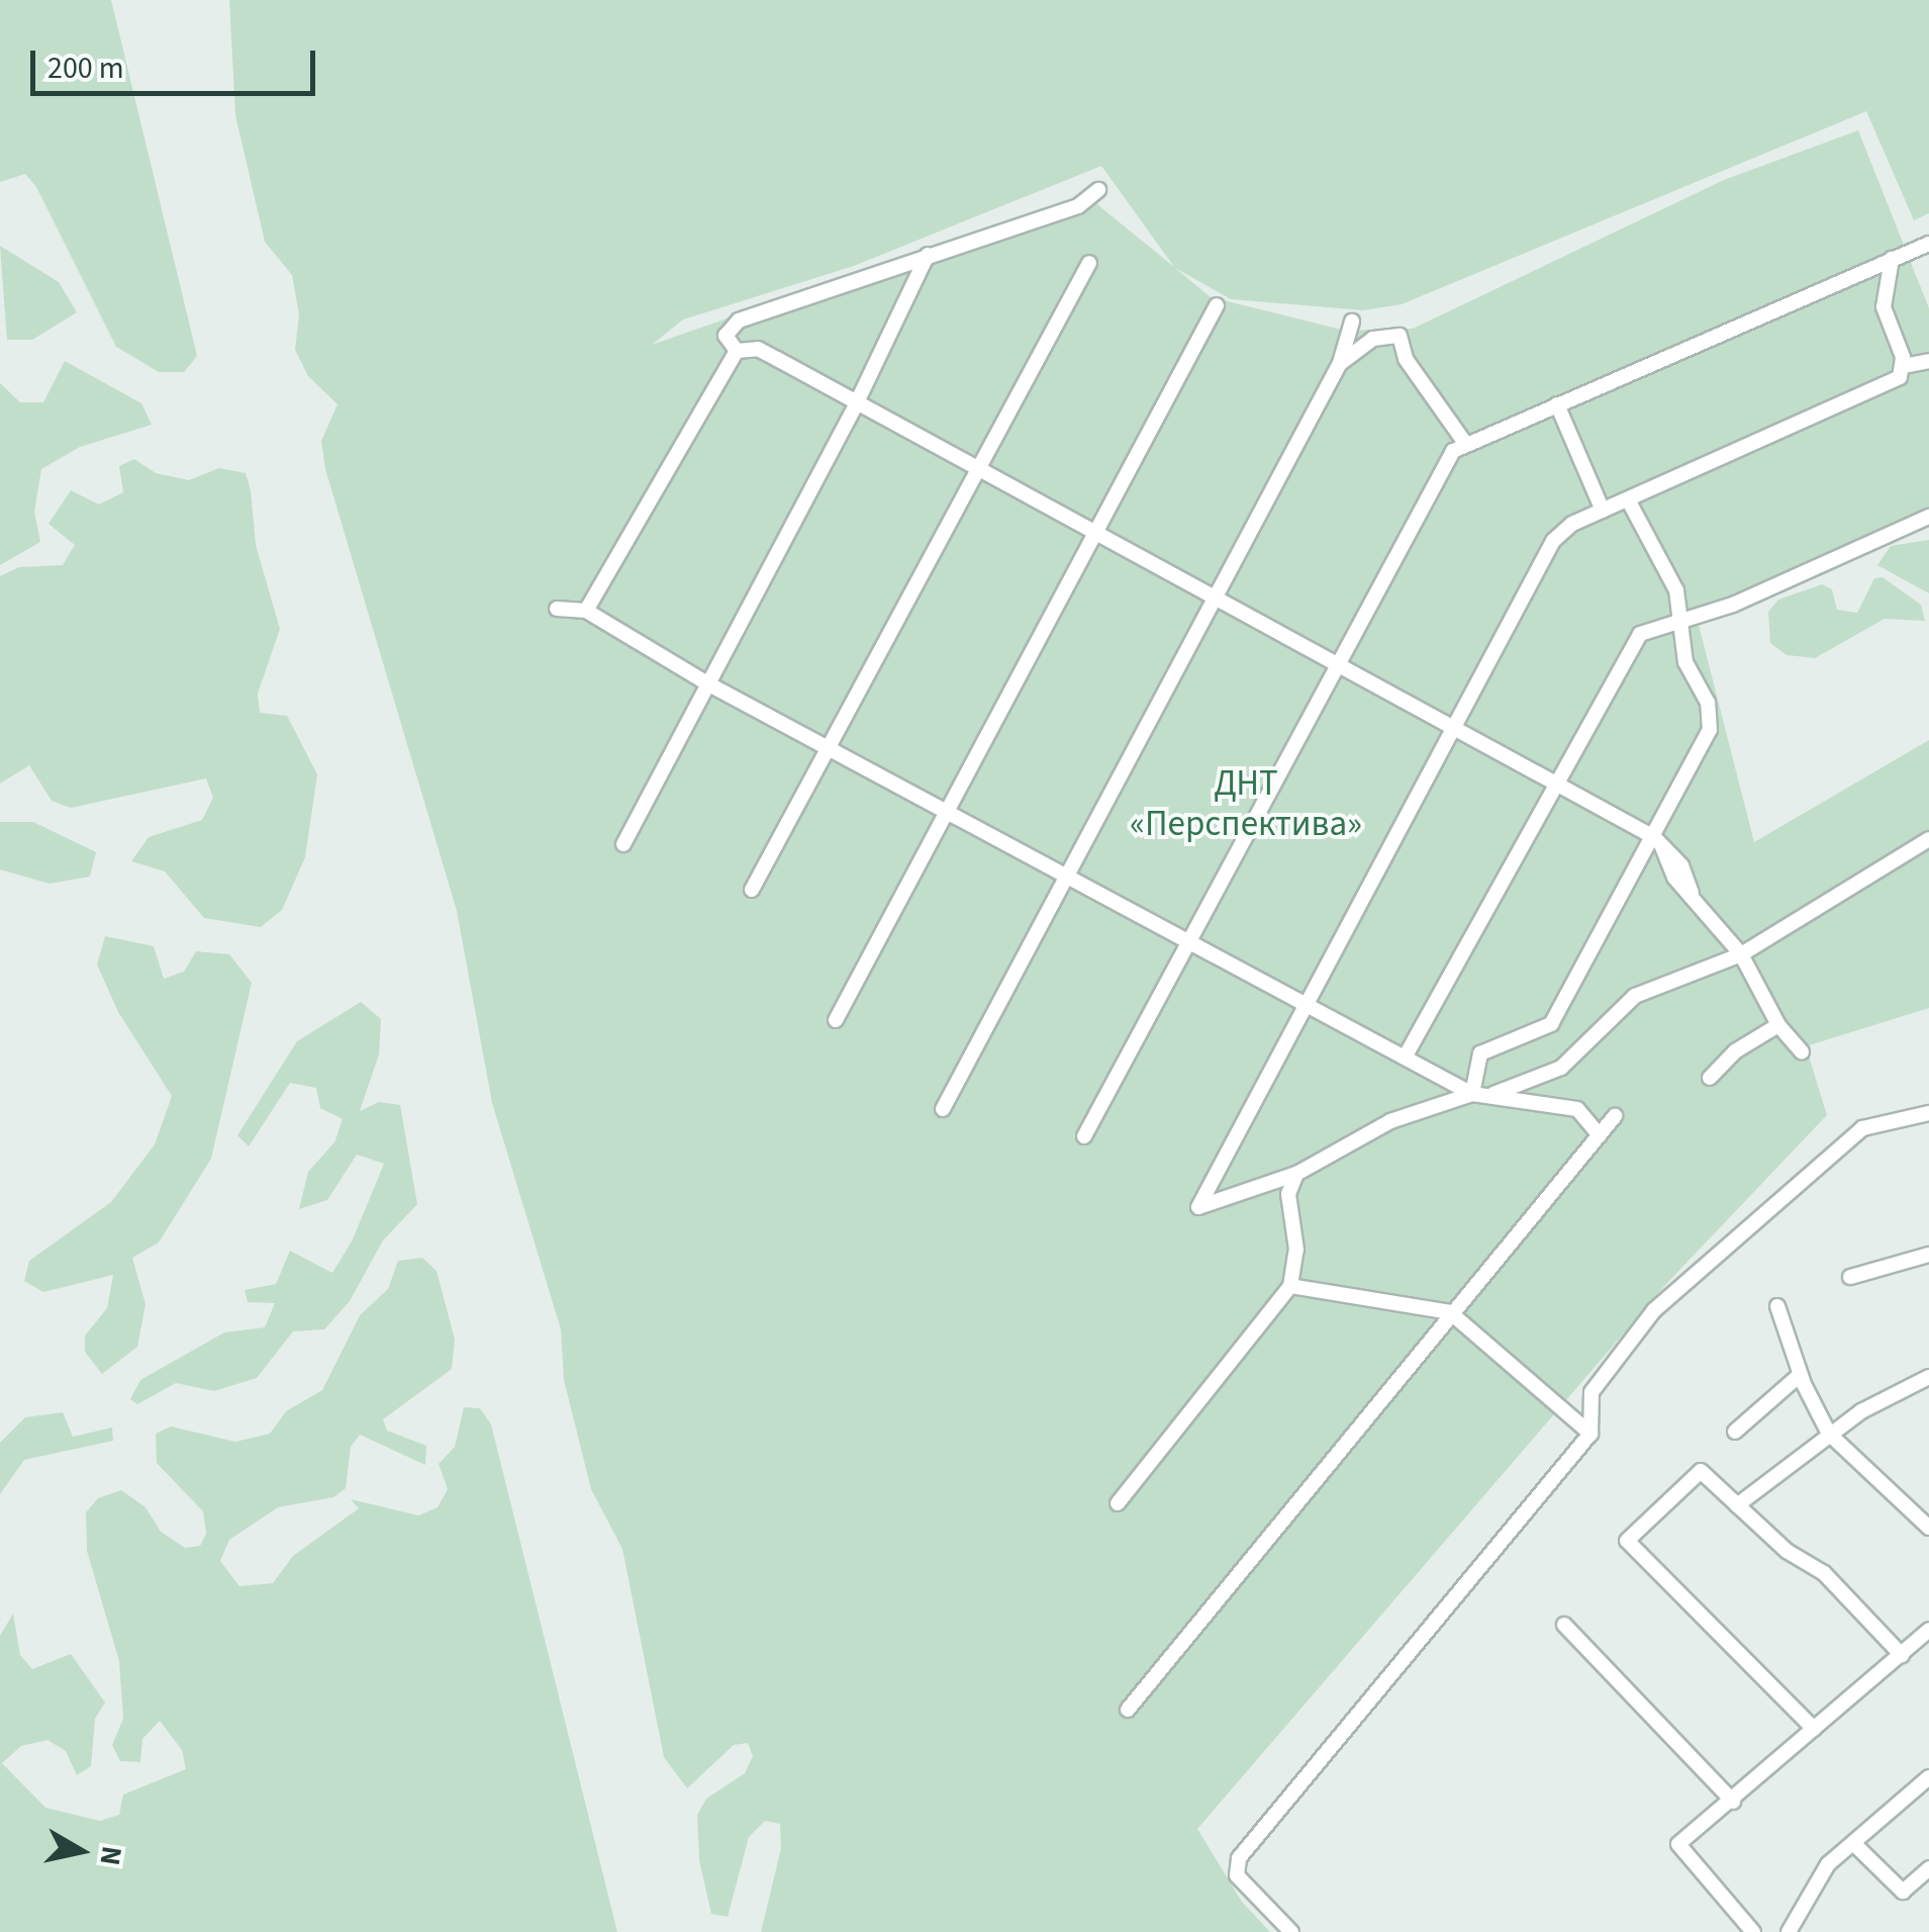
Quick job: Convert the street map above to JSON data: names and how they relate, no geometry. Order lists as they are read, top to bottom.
{
  "parks": ["ДНТ «Перспектива»"],
  "scale_bar": "200 m",
  "north": "right"
}
